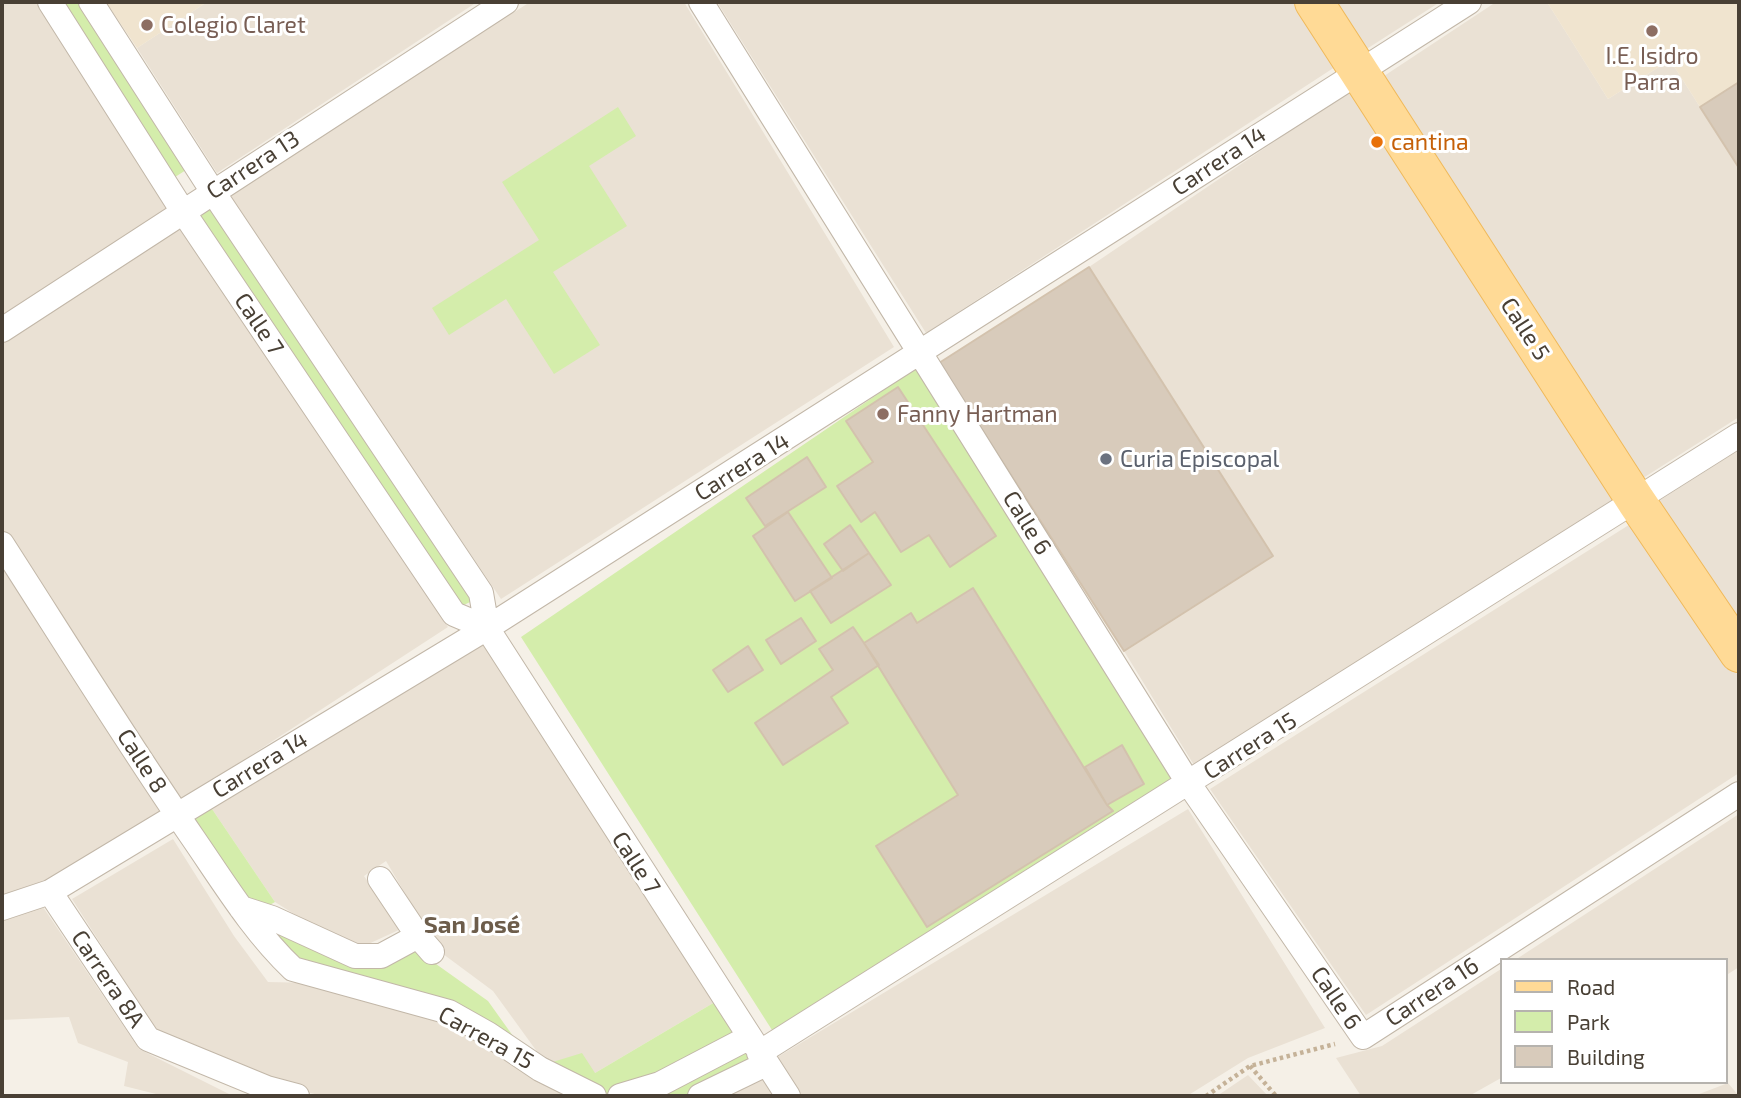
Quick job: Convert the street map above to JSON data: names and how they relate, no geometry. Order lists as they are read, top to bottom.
{
  "streets": {
    "main road": ["Calle 5"],
    "street": [
      "Carrera 14",
      "Carrera 13",
      "Calle 7",
      "Calle 6",
      "Carrera 15",
      "Calle 8",
      "Carrera 8A",
      "Carrera 16"
    ]
  },
  "crossings": [
    ["Carrera 14", "Calle 7"],
    ["Carrera 14", "Calle 5"],
    ["Carrera 14", "Calle 6"],
    ["Carrera 14", "Calle 8"],
    ["Carrera 14", "Carrera 8A"],
    ["Carrera 13", "Calle 7"],
    ["Calle 7", "Carrera 15"],
    ["Calle 5", "Carrera 15"],
    ["Calle 6", "Carrera 15"],
    ["Calle 6", "Carrera 16"],
    ["Carrera 15", "Calle 8"]
  ],
  "districts": ["San José"],
  "places": [
    "Colegio Claret",
    "I.E. Isidro Parra",
    "cantina",
    "Fanny Hartman",
    "Curia Episcopal"
  ],
  "legend": ["Road", "Park", "Building"]
}
